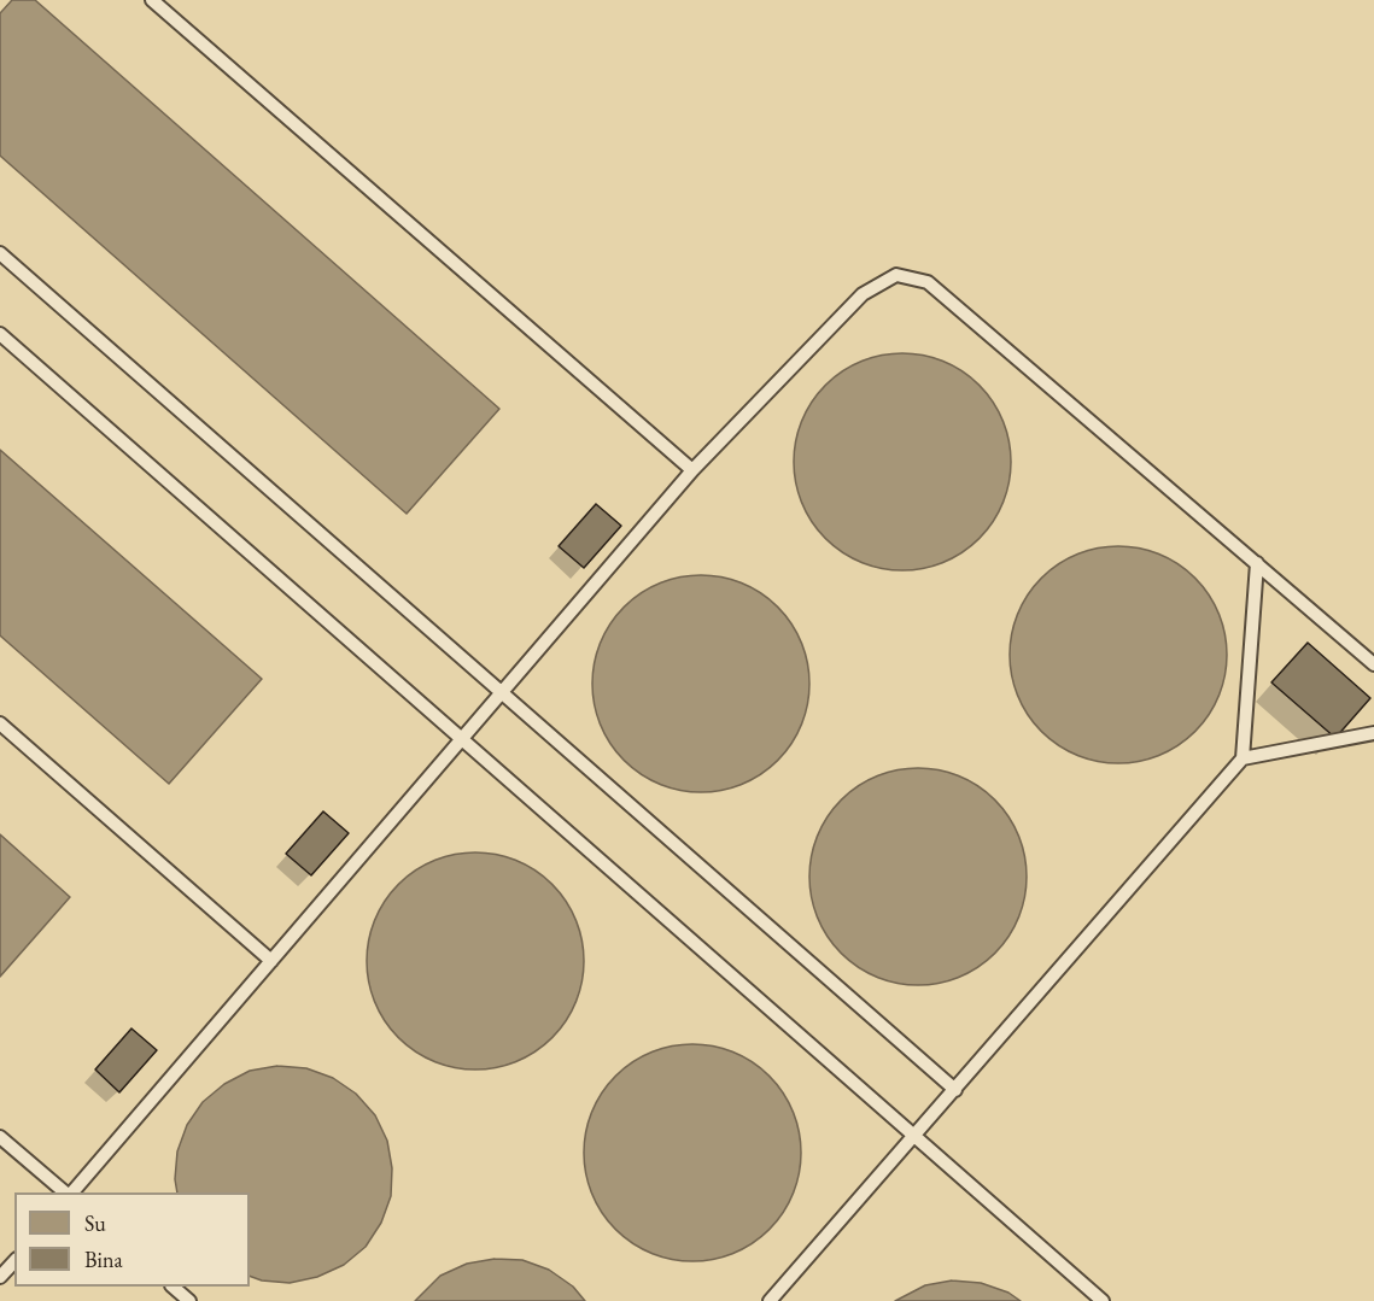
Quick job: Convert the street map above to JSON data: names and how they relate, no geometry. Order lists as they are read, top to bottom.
{
  "legend": ["Su", "Bina"]
}
